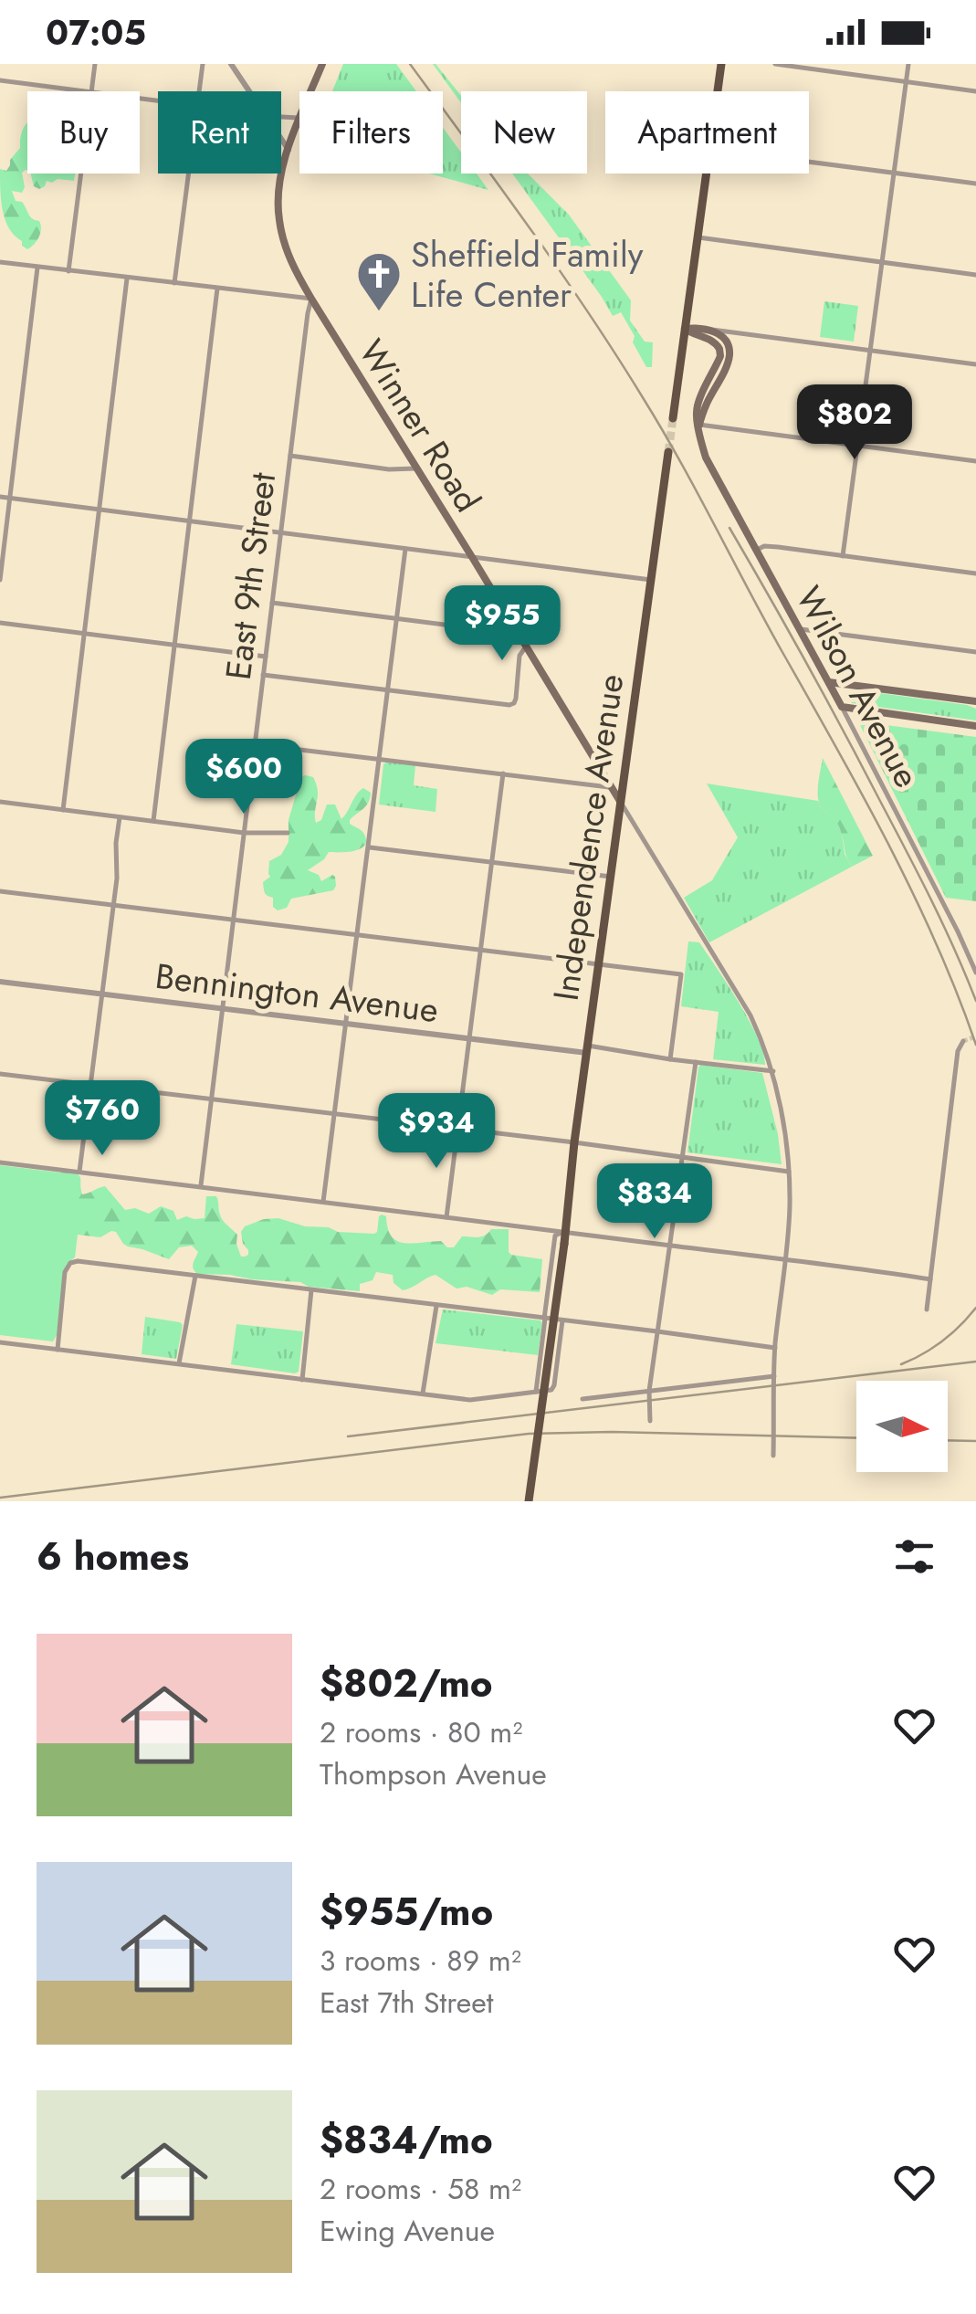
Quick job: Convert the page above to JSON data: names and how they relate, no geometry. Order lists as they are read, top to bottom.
{
  "streets": {
    "main road": ["Winner Road", "Wilson Avenue", "Independence Avenue"],
    "street": ["East 9th Street", "Bennington Avenue"]
  },
  "crossings": [
    ["Winner Road", "East 9th Street"],
    ["Winner Road", "Independence Avenue"],
    ["East 9th Street", "Bennington Avenue"],
    ["Independence Avenue", "Bennington Avenue"]
  ],
  "places": {
    "church": ["Sheffield Family Life Center"]
  },
  "north": "right",
  "page": {
    "status": "07:05",
    "chip": [
      "Buy",
      "Rent",
      "Filters",
      "New",
      "Apartment"
    ],
    "price": [
      "$802",
      "$955",
      "$600",
      "$760",
      "$934",
      "$834"
    ],
    "heading": "6 homes",
    "list": [
      {
        "name": "$802/mo",
        "note": "2 rooms · 80 m² · Thompson Avenue"
      },
      {
        "name": "$955/mo",
        "note": "3 rooms · 89 m² · East 7th Street"
      },
      {
        "name": "$834/mo",
        "note": "2 rooms · 58 m² · Ewing Avenue"
      }
    ]
  }
}
